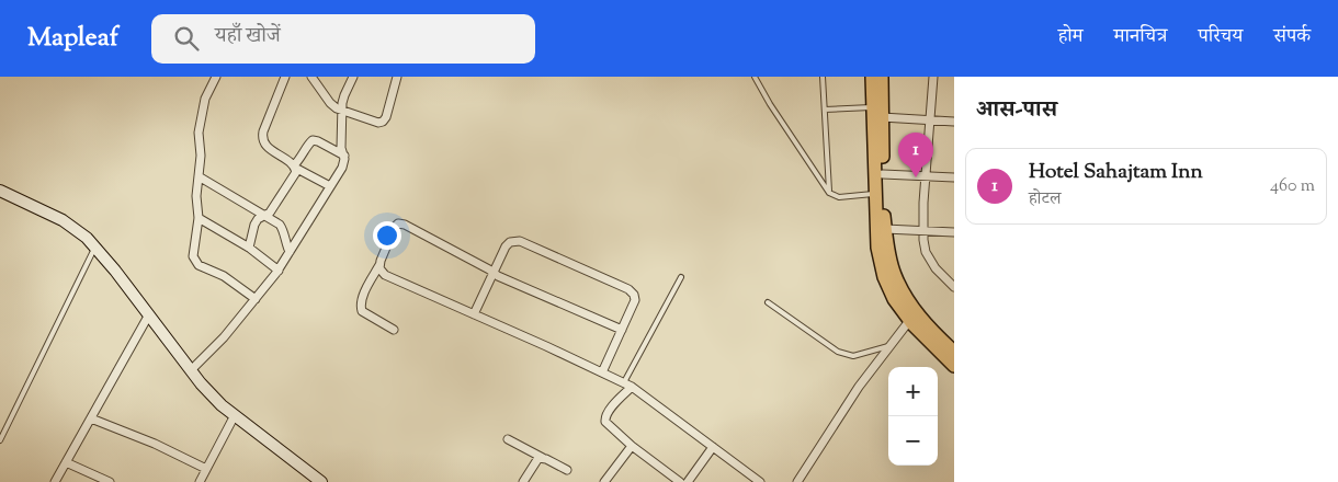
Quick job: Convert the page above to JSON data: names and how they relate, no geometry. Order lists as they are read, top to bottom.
{
  "page": {
    "header": "Mapleaf",
    "search": "यहाँ खोजें",
    "nav": [
      "होम",
      "मानचित्र",
      "परिचय",
      "संपर्क"
    ],
    "heading": "आस-पास",
    "pins": "1",
    "list": [
      {
        "mark": "1",
        "name": "Hotel Sahajtam Inn",
        "note": "होटल",
        "value": "460 m"
      }
    ],
    "map_buttons": ["+", "−"]
  }
}
